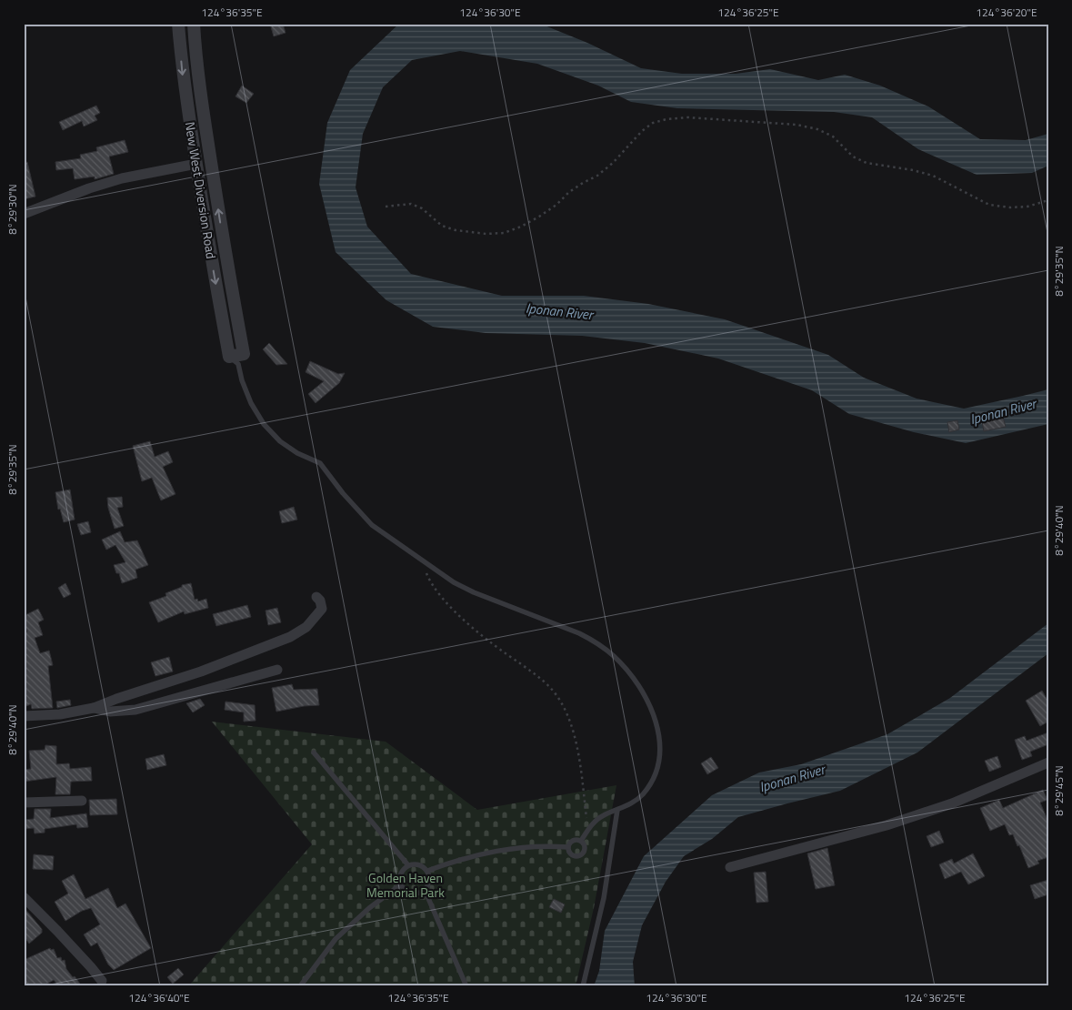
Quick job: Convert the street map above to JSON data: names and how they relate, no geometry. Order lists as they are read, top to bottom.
{
  "streets": {
    "street": ["New West Diversion Road"]
  },
  "water": ["Iponan River"],
  "parks": ["Golden Haven Memorial Park"],
  "coordinates": [
    "124°36'35\"E",
    "124°36'30\"E",
    "124°36'25\"E",
    "124°36'20\"E",
    "8°29'30\"N",
    "8°29'35\"N",
    "8°29'40\"N",
    "8°29'45\"N",
    "124°36'40\"E"
  ]
}
